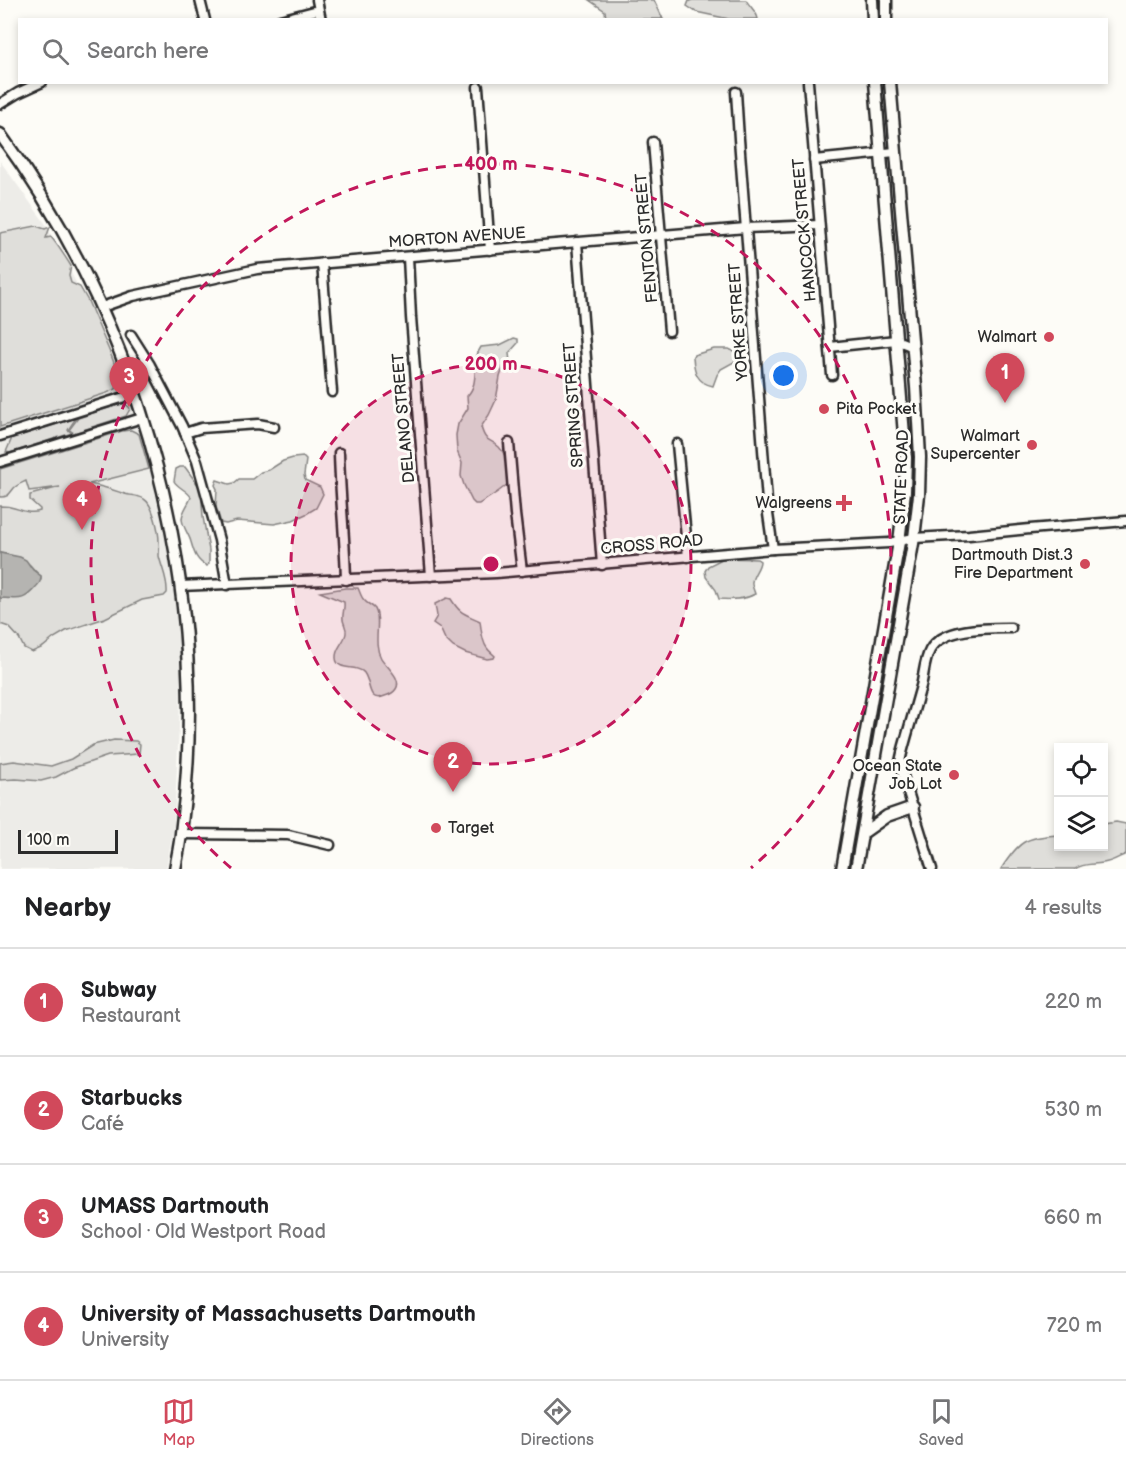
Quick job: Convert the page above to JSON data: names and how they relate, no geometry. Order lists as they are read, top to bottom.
{
  "streets": {
    "main road": ["STATE ROAD"],
    "street": [
      "HANCOCK STREET",
      "MORTON AVENUE",
      "FENTON STREET",
      "YORKE STREET",
      "SPRING STREET",
      "DELANO STREET",
      "CROSS ROAD"
    ]
  },
  "crossings": [
    ["HANCOCK STREET", "MORTON AVENUE"],
    ["MORTON AVENUE", "FENTON STREET"],
    ["MORTON AVENUE", "YORKE STREET"],
    ["MORTON AVENUE", "SPRING STREET"],
    ["MORTON AVENUE", "DELANO STREET"],
    ["YORKE STREET", "CROSS ROAD"],
    ["SPRING STREET", "CROSS ROAD"],
    ["DELANO STREET", "CROSS ROAD"],
    ["STATE ROAD", "CROSS ROAD"]
  ],
  "places": {
    "other": [
      "Walmart",
      "Pita Pocket",
      "Walmart Supercenter",
      "Dartmouth Dist.3 Fire Department",
      "Ocean State Job Lot",
      "Target"
    ],
    "health": ["Walgreens"]
  },
  "scale_bar": "100 m",
  "page": {
    "search": "Search here",
    "pins": [
      "1",
      "3",
      "4",
      "2"
    ],
    "scale": "100 m",
    "heading": ["Nearby", "4 results"],
    "list": [
      {
        "mark": "1",
        "name": "Subway",
        "note": "Restaurant",
        "value": "220 m"
      },
      {
        "mark": "2",
        "name": "Starbucks",
        "note": "Café",
        "value": "530 m"
      },
      {
        "mark": "3",
        "name": "UMASS Dartmouth",
        "note": "School · Old Westport Road",
        "value": "660 m"
      },
      {
        "mark": "4",
        "name": "University of Massachusetts Dartmouth",
        "note": "University",
        "value": "720 m"
      }
    ],
    "nav": ["Map", "Directions", "Saved"]
  },
  "rings": ["400 m", "200 m"]
}
